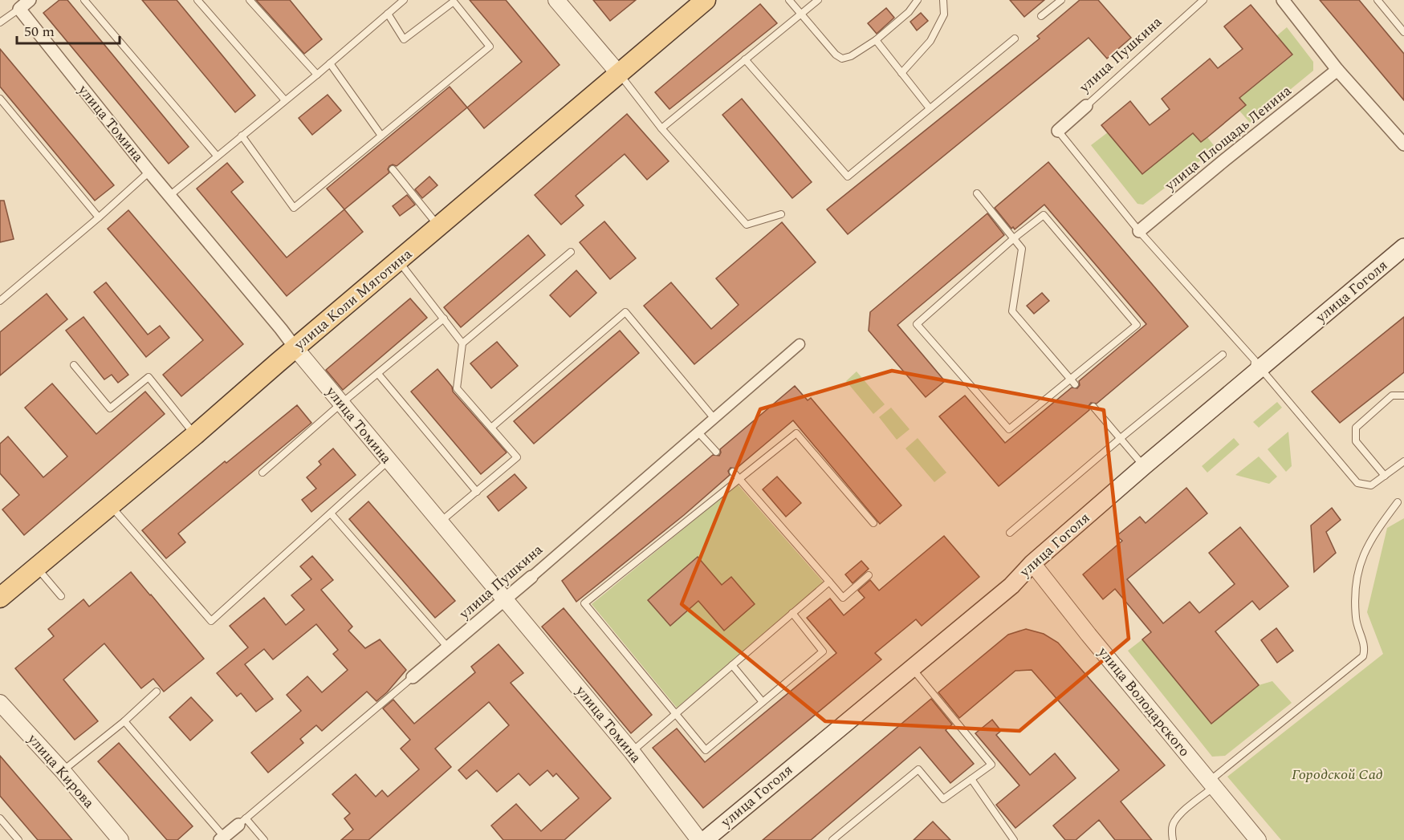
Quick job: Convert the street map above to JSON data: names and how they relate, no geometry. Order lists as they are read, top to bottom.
{
  "streets": {
    "main road": ["улица Гоголя", "улица Коли Мяготина"],
    "street": [
      "улица Пушкина",
      "улица Томина",
      "улица Площадь Ленина",
      "улица Володарского",
      "улица Кирова"
    ]
  },
  "crossings": [
    ["улица Пушкина", "улица Томина"],
    ["улица Томина", "улица Коли Мяготина"],
    ["улица Гоголя", "улица Володарского"]
  ],
  "parks": ["Городской Сад"],
  "scale_bar": "50 m"
}
